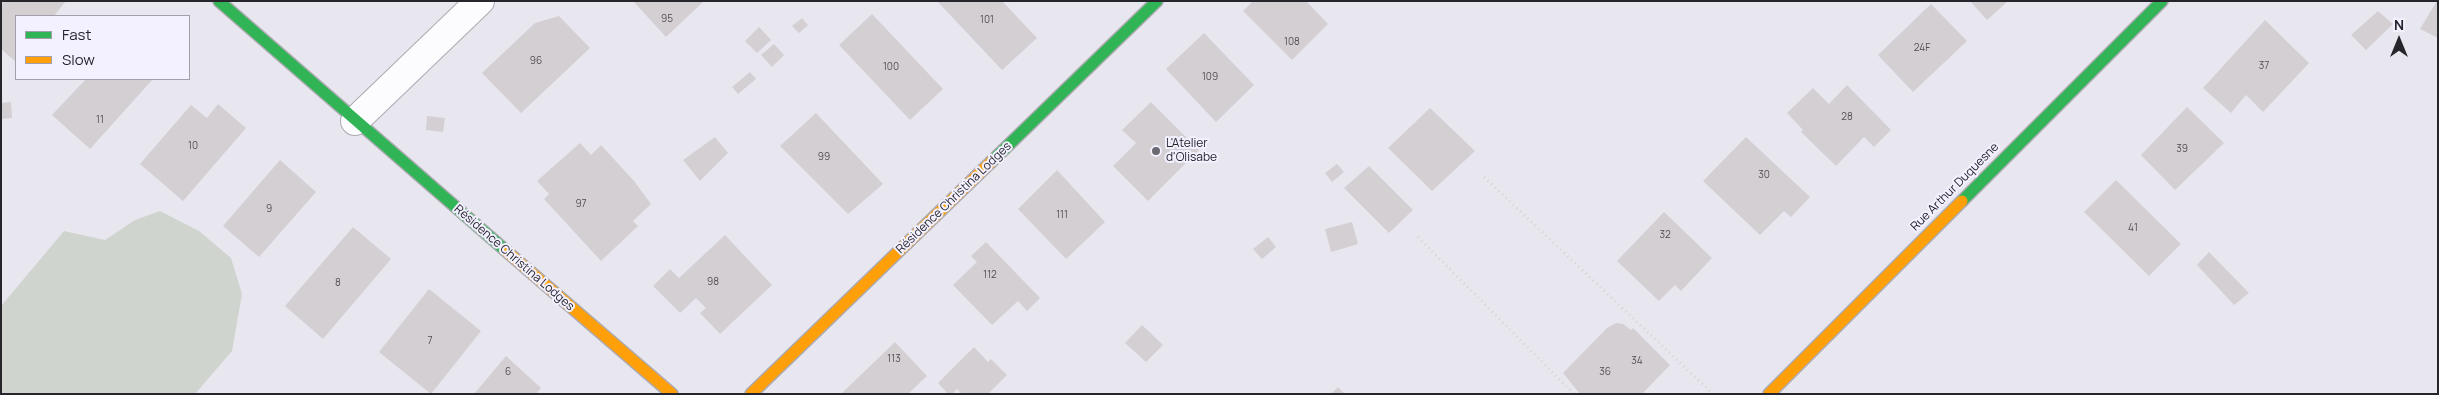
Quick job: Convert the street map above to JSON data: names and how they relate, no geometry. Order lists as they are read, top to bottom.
{
  "streets": {
    "street": ["Rue Arthur Duquesne", "Résidence Christina Lodges"]
  },
  "places": ["L'Atelier d'Olisabe"],
  "house_numbers": [
    "95",
    "101",
    "108",
    "24F",
    "96",
    "37",
    "100",
    "109",
    "28",
    "11",
    "10",
    "39",
    "99",
    "30",
    "97",
    "9",
    "111",
    "41",
    "32",
    "112",
    "98",
    "8",
    "7",
    "113",
    "34",
    "6",
    "36"
  ],
  "legend": ["Fast", "Slow"],
  "north": "top"
}
